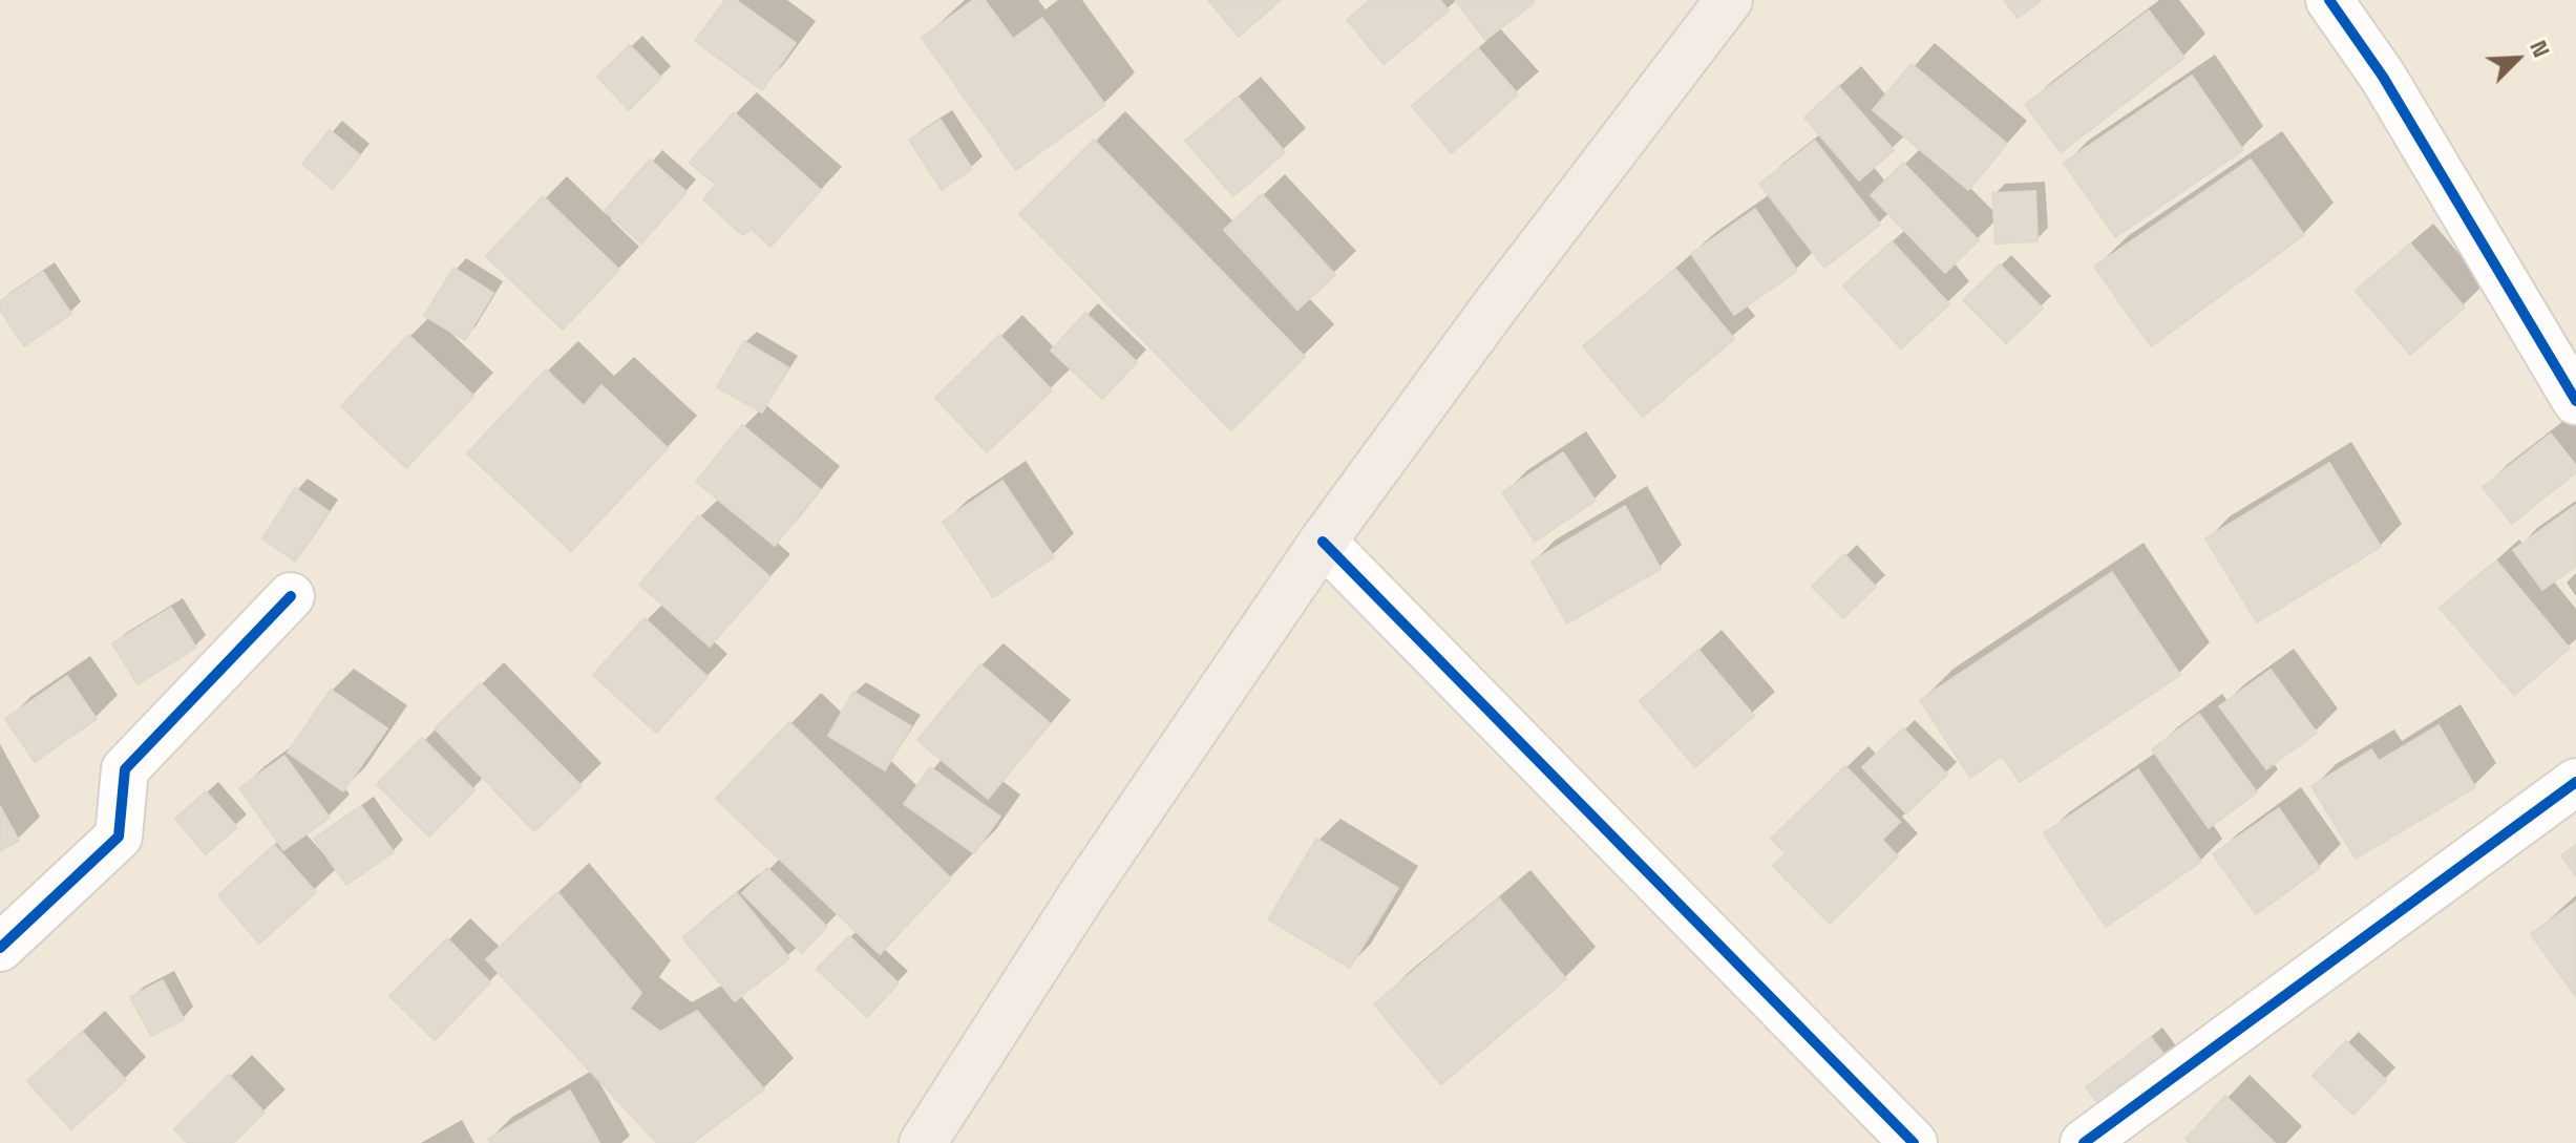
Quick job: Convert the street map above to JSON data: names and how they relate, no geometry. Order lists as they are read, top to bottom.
{
  "north": "top right"
}
